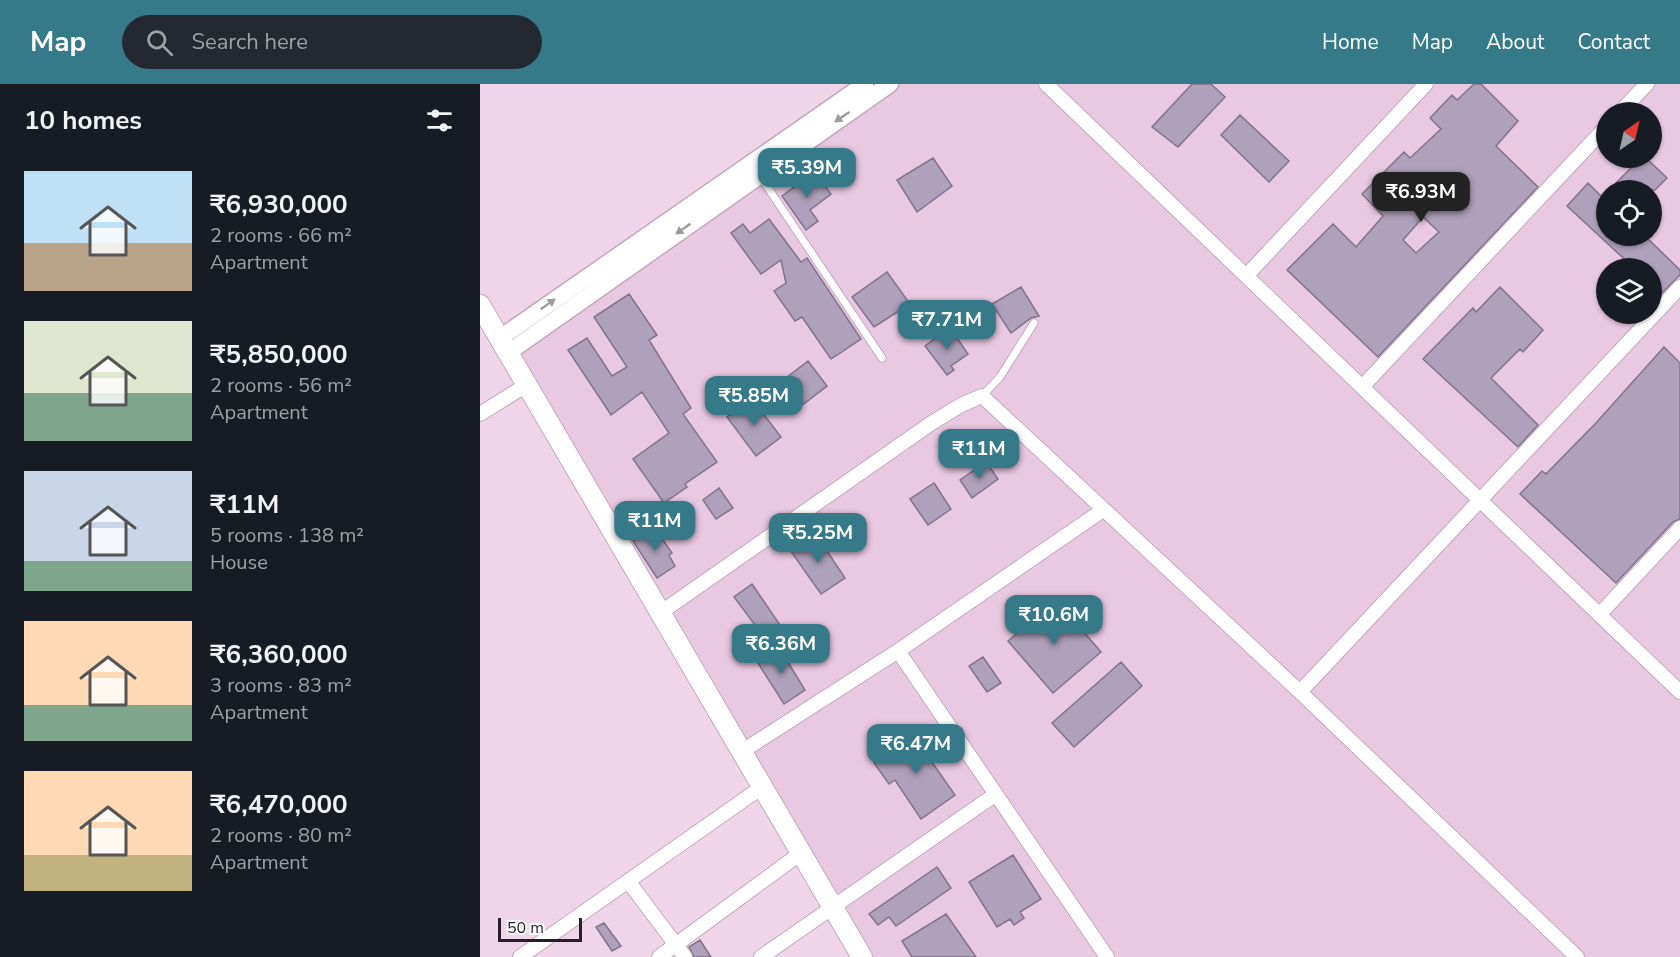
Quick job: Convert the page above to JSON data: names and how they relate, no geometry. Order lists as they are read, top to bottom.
{
  "scale_bar": "50 m",
  "north": "top right",
  "page": {
    "header": "Map",
    "search": "Search here",
    "nav": [
      "Home",
      "Map",
      "About",
      "Contact"
    ],
    "heading": "10 homes",
    "price": [
      "₹5.39M",
      "₹6.93M",
      "₹7.71M",
      "₹5.85M",
      "₹11M",
      "₹11M",
      "₹5.25M",
      "₹10.6M",
      "₹6.36M",
      "₹6.47M"
    ],
    "list": [
      {
        "name": "₹6,930,000",
        "note": "2 rooms · 66 m² · Apartment"
      },
      {
        "name": "₹5,850,000",
        "note": "2 rooms · 56 m² · Apartment"
      },
      {
        "name": "₹11M",
        "note": "5 rooms · 138 m² · House"
      },
      {
        "name": "₹6,360,000",
        "note": "3 rooms · 83 m² · Apartment"
      },
      {
        "name": "₹6,470,000",
        "note": "2 rooms · 80 m² · Apartment"
      }
    ],
    "scale": "50 m"
  }
}
